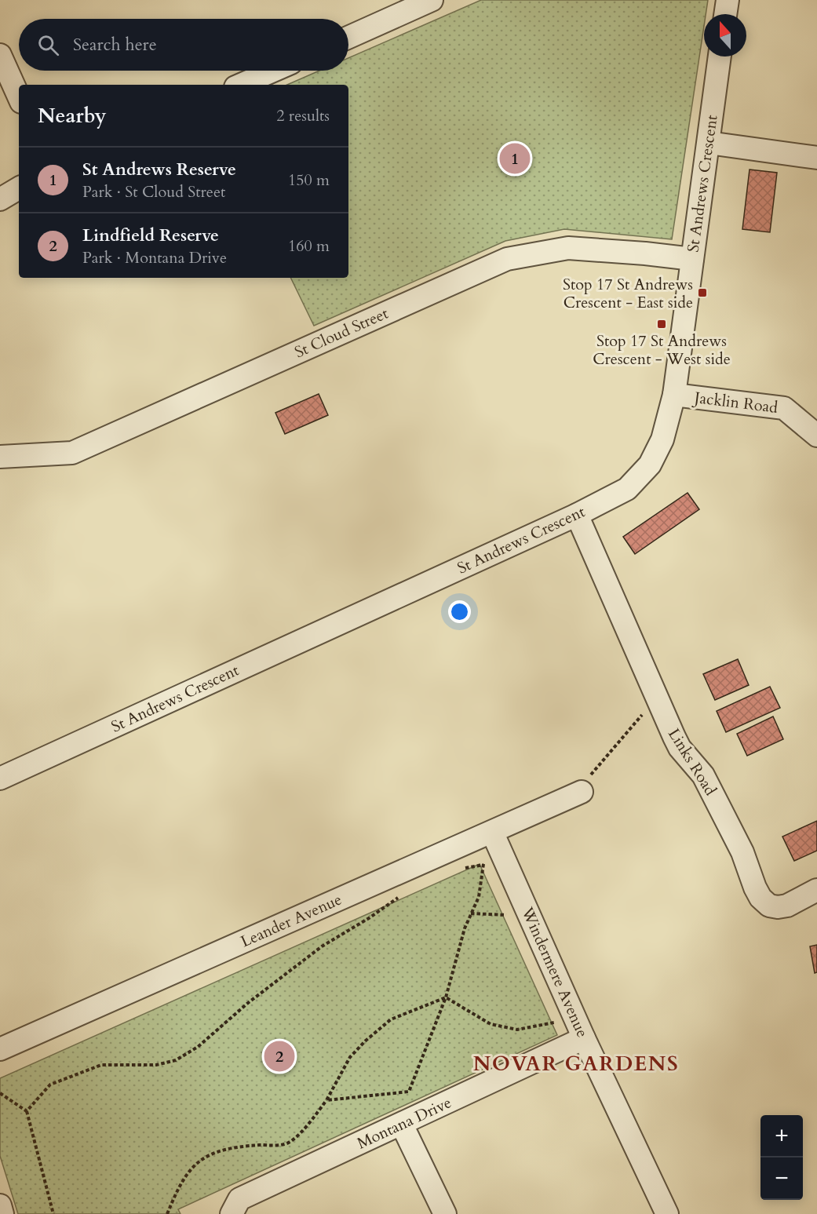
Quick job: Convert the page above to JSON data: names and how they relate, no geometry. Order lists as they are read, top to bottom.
{
  "streets": {
    "street": [
      "St Andrews Crescent",
      "St Cloud Street",
      "Jacklin Road",
      "Links Road",
      "Leander Avenue",
      "Windermere Avenue",
      "Montana Drive"
    ]
  },
  "crossings": [
    ["St Andrews Crescent", "St Cloud Street"],
    ["St Andrews Crescent", "Jacklin Road"],
    ["St Andrews Crescent", "Links Road"],
    ["Leander Avenue", "Windermere Avenue"],
    ["Windermere Avenue", "Montana Drive"]
  ],
  "districts": ["NOVAR GARDENS"],
  "places": {
    "transit": ["Stop 17 St Andrews Crescent - East side", "Stop 17 St Andrews Crescent - West side"]
  },
  "north": "top",
  "page": {
    "search": "Search here",
    "heading": ["Nearby", "2 results"],
    "pins": ["1", "2"],
    "list": [
      {
        "mark": "1",
        "name": "St Andrews Reserve",
        "note": "Park · St Cloud Street",
        "value": "150 m"
      },
      {
        "mark": "2",
        "name": "Lindfield Reserve",
        "note": "Park · Montana Drive",
        "value": "160 m"
      }
    ],
    "map_buttons": ["+", "−"]
  }
}
